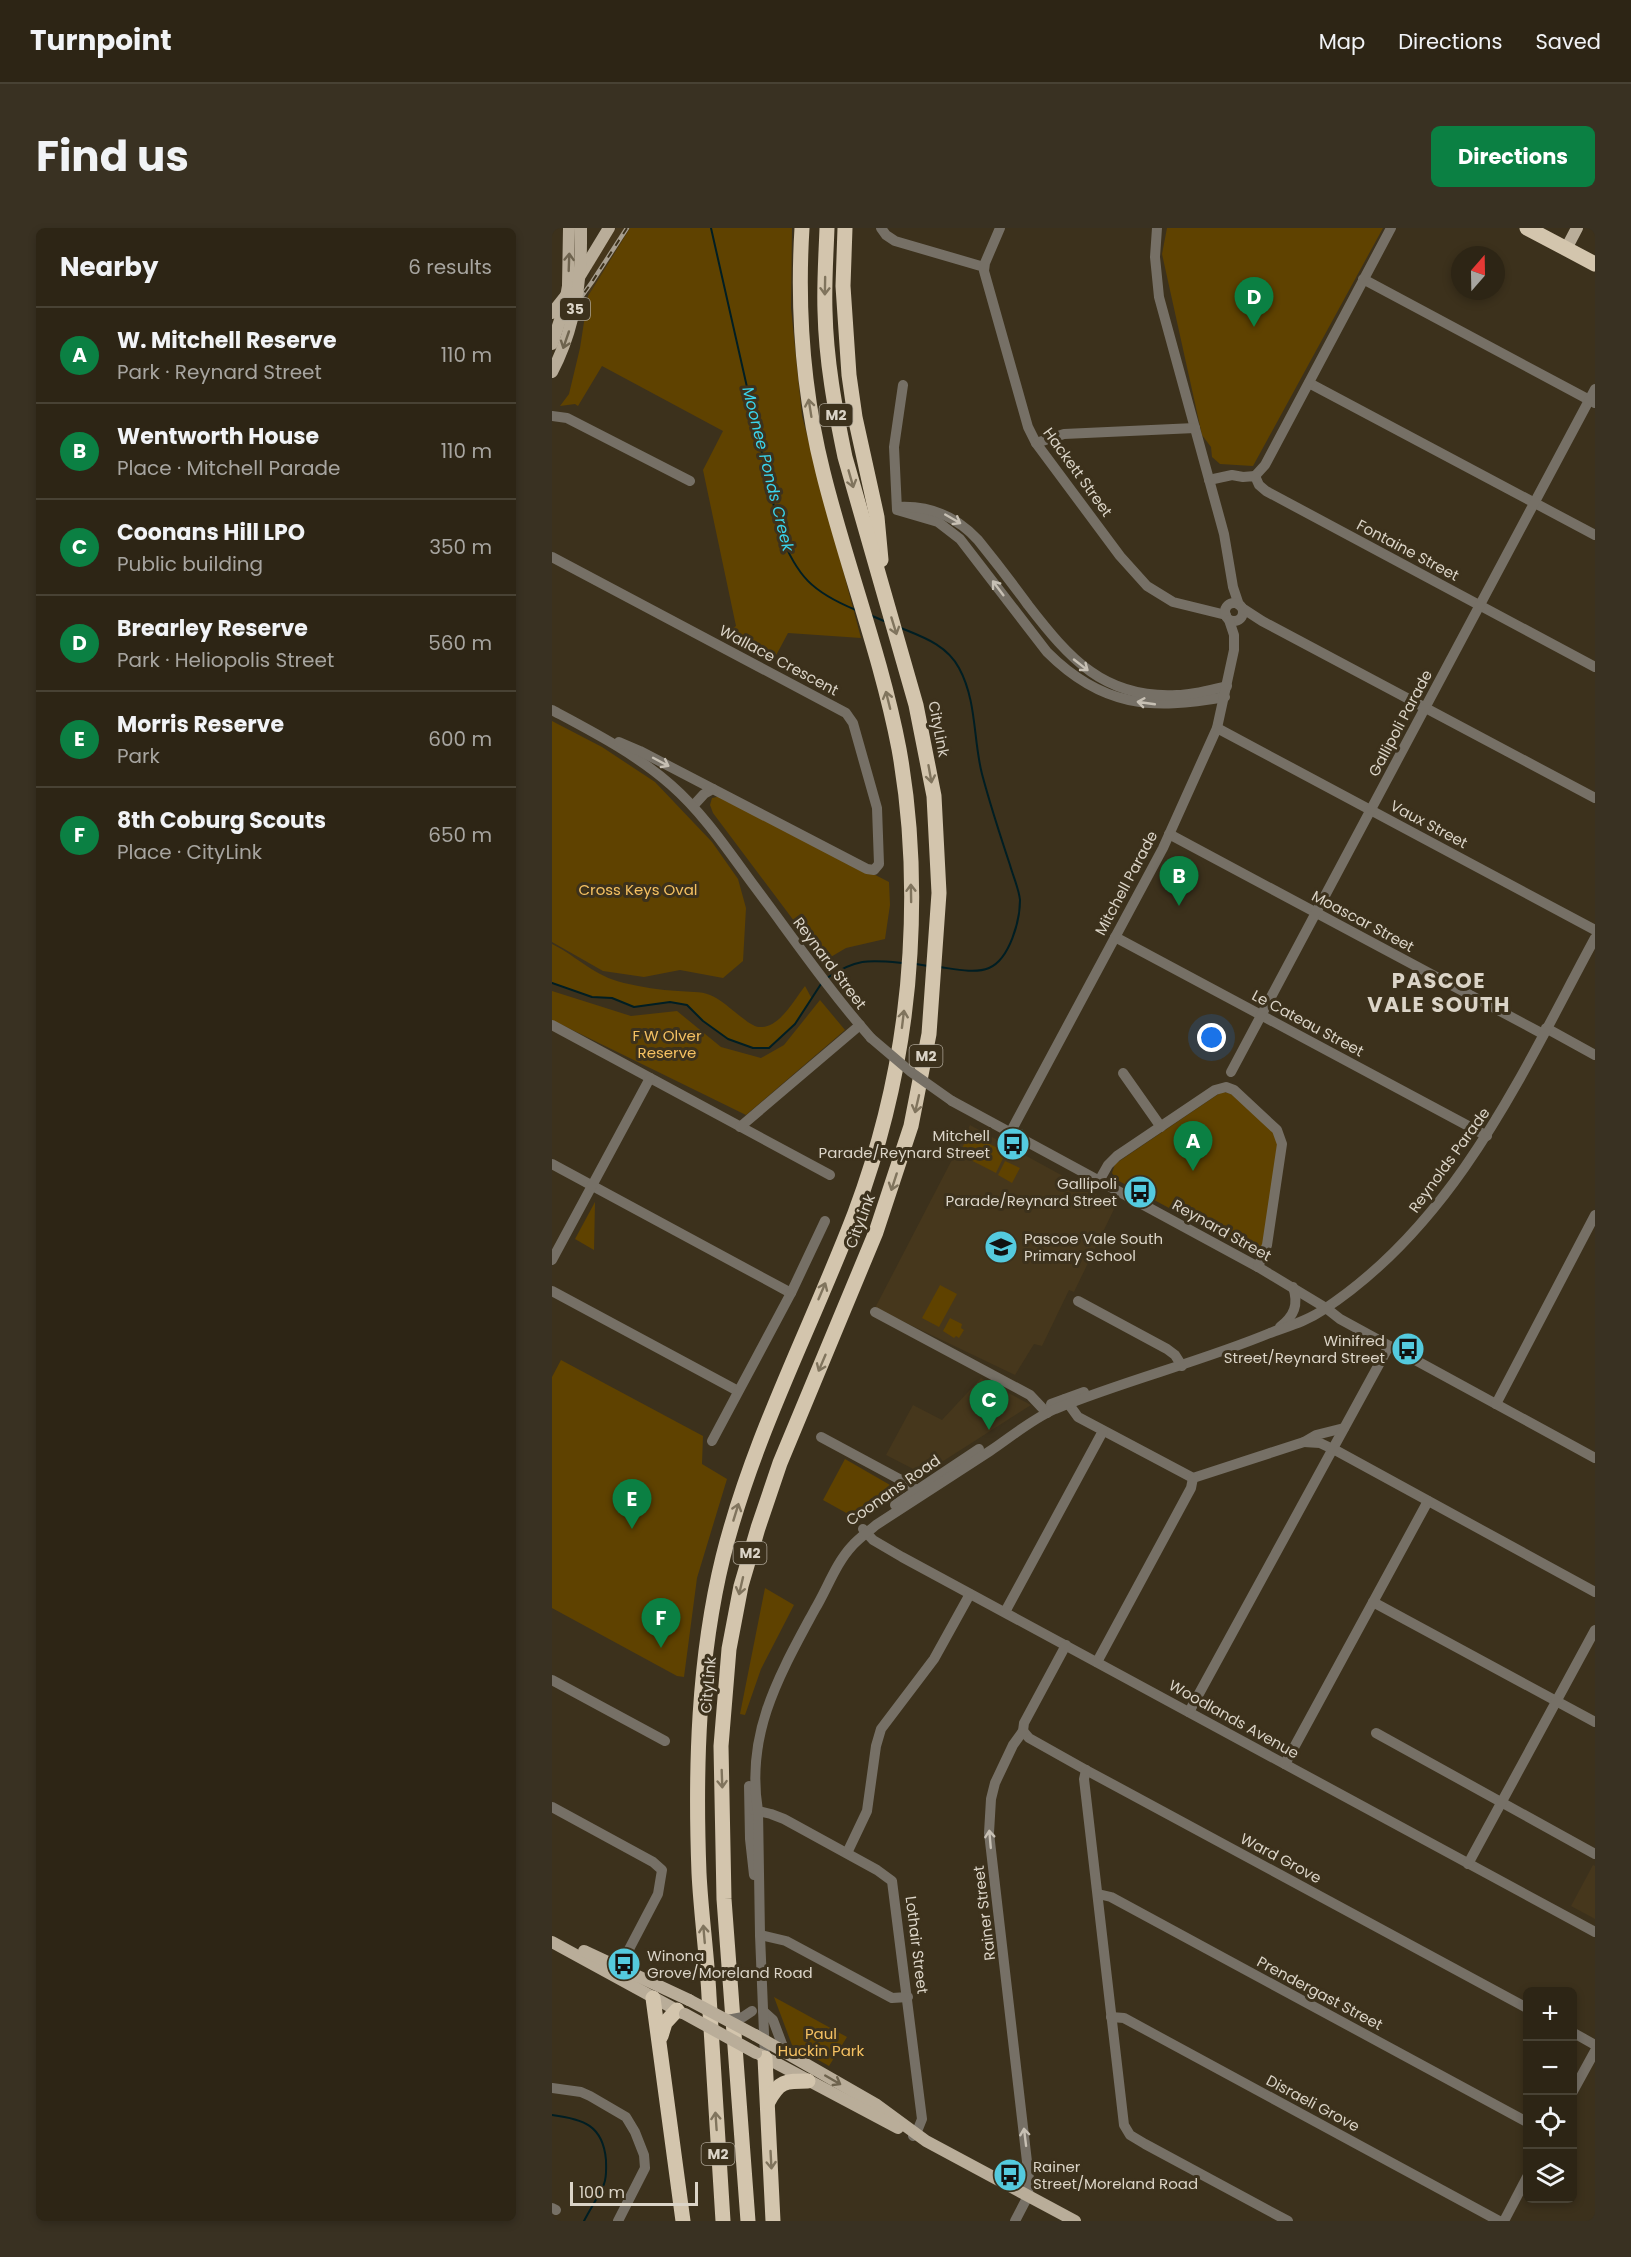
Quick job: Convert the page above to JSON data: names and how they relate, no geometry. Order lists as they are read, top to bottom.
{
  "streets": {
    "highway": ["M2", "CityLink"],
    "main road": ["35"],
    "street": [
      "Hackett Street",
      "Fontaine Street",
      "Wallace Crescent",
      "Gallipoli Parade",
      "Vaux Street",
      "Mitchell Parade",
      "Moascar Street",
      "Reynard Street",
      "Le Cateau Street",
      "Reynolds Parade",
      "Coonans Road",
      "Woodlands Avenue",
      "Ward Grove",
      "Rainer Street",
      "Lothair Street",
      "Prendergast Street",
      "Disraeli Grove"
    ]
  },
  "crossings": [
    ["Hackett Street", "Gallipoli Parade"],
    ["Hackett Street", "Mitchell Parade"],
    ["Fontaine Street", "Gallipoli Parade"],
    ["Wallace Crescent", "Reynard Street"],
    ["Gallipoli Parade", "Vaux Street"],
    ["Gallipoli Parade", "Moascar Street"],
    ["Gallipoli Parade", "Le Cateau Street"],
    ["Vaux Street", "Mitchell Parade"],
    ["Mitchell Parade", "Moascar Street"],
    ["Mitchell Parade", "Reynard Street"],
    ["Mitchell Parade", "Le Cateau Street"],
    ["Moascar Street", "Reynolds Parade"],
    ["Reynard Street", "Reynolds Parade"],
    ["Reynard Street", "Coonans Road"],
    ["Le Cateau Street", "Reynolds Parade"],
    ["Reynolds Parade", "Coonans Road"],
    ["Coonans Road", "Woodlands Avenue"],
    ["Coonans Road", "Lothair Street"],
    ["Woodlands Avenue", "Rainer Street"],
    ["Ward Grove", "Rainer Street"]
  ],
  "one_way": ["Rainer Street"],
  "districts": ["PASCOE VALE SOUTH"],
  "water": ["Moonee Ponds Creek"],
  "parks": ["Cross Keys Oval", "F W Olver Reserve", "Paul Huckin Park"],
  "places": {
    "bus stop": [
      "Mitchell Parade/Reynard Street",
      "Gallipoli Parade/Reynard Street",
      "Winifred Street/Reynard Street",
      "Winona Grove/Moreland Road",
      "Rainer Street/Moreland Road"
    ],
    "school or university": ["Pascoe Vale South Primary School"]
  },
  "scale_bar": "100 m",
  "north": "top",
  "page": {
    "header": "Turnpoint",
    "nav": ["Map", "Directions", "Saved"],
    "title": "Find us",
    "buttons": "Directions",
    "heading": ["Nearby", "6 results"],
    "pins": [
      "D",
      "B",
      "A",
      "C",
      "E",
      "F"
    ],
    "list": [
      {
        "mark": "A",
        "name": "W. Mitchell Reserve",
        "note": "Park · Reynard Street",
        "value": "110 m"
      },
      {
        "mark": "B",
        "name": "Wentworth House",
        "note": "Place · Mitchell Parade",
        "value": "110 m"
      },
      {
        "mark": "C",
        "name": "Coonans Hill LPO",
        "note": "Public building",
        "value": "350 m"
      },
      {
        "mark": "D",
        "name": "Brearley Reserve",
        "note": "Park · Heliopolis Street",
        "value": "560 m"
      },
      {
        "mark": "E",
        "name": "Morris Reserve",
        "note": "Park",
        "value": "600 m"
      },
      {
        "mark": "F",
        "name": "8th Coburg Scouts",
        "note": "Place · CityLink",
        "value": "650 m"
      }
    ],
    "map_buttons": ["+", "−"],
    "scale": "100 m"
  }
}
